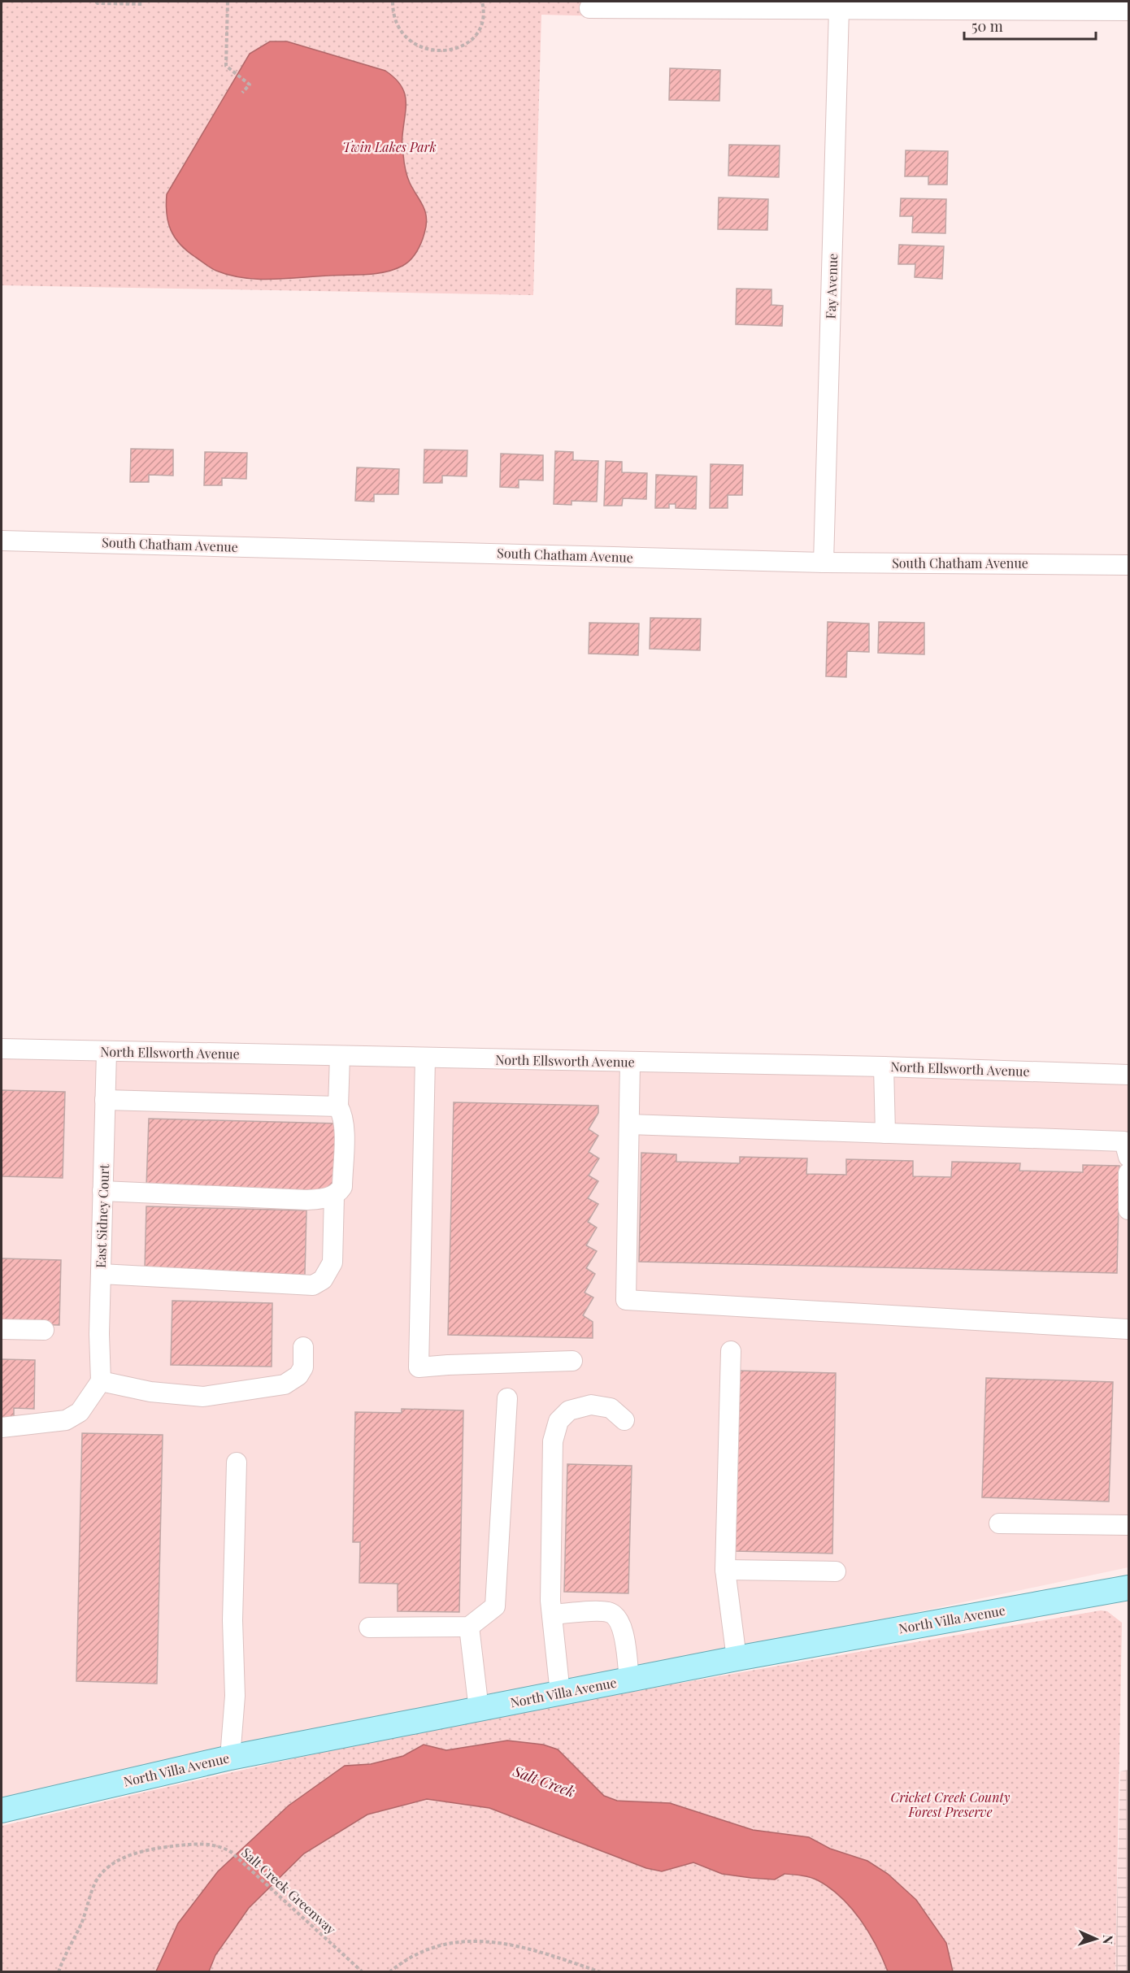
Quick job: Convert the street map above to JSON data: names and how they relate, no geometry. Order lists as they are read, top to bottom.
{
  "streets": {
    "main road": ["North Villa Avenue"],
    "street": [
      "Fay Avenue",
      "South Chatham Avenue",
      "North Ellsworth Avenue",
      "East Sidney Court"
    ],
    "path": ["Salt Creek Greenway"]
  },
  "crossings": [
    ["Fay Avenue", "South Chatham Avenue"],
    ["North Ellsworth Avenue", "East Sidney Court"]
  ],
  "water": ["Salt Creek"],
  "parks": ["Twin Lakes Park", "Cricket Creek County Forest Preserve"],
  "scale_bar": "50 m",
  "north": "right"
}
